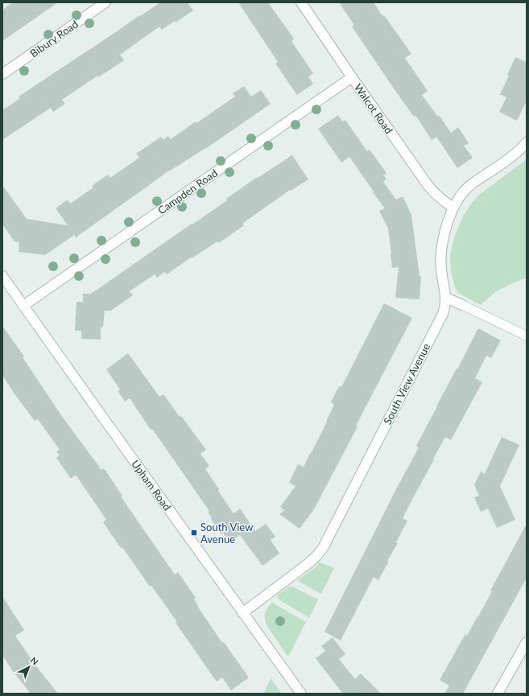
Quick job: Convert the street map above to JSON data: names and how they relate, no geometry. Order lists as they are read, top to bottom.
{
  "streets": {
    "street": [
      "Bibury Road",
      "Walcot Road",
      "Campden Road",
      "South View Avenue",
      "Upham Road"
    ]
  },
  "crossings": [
    ["Walcot Road", "Campden Road"],
    ["Walcot Road", "South View Avenue"],
    ["Campden Road", "Upham Road"],
    ["South View Avenue", "Upham Road"]
  ],
  "places": {
    "transit": ["South View Avenue"]
  },
  "north": "top right"
}
